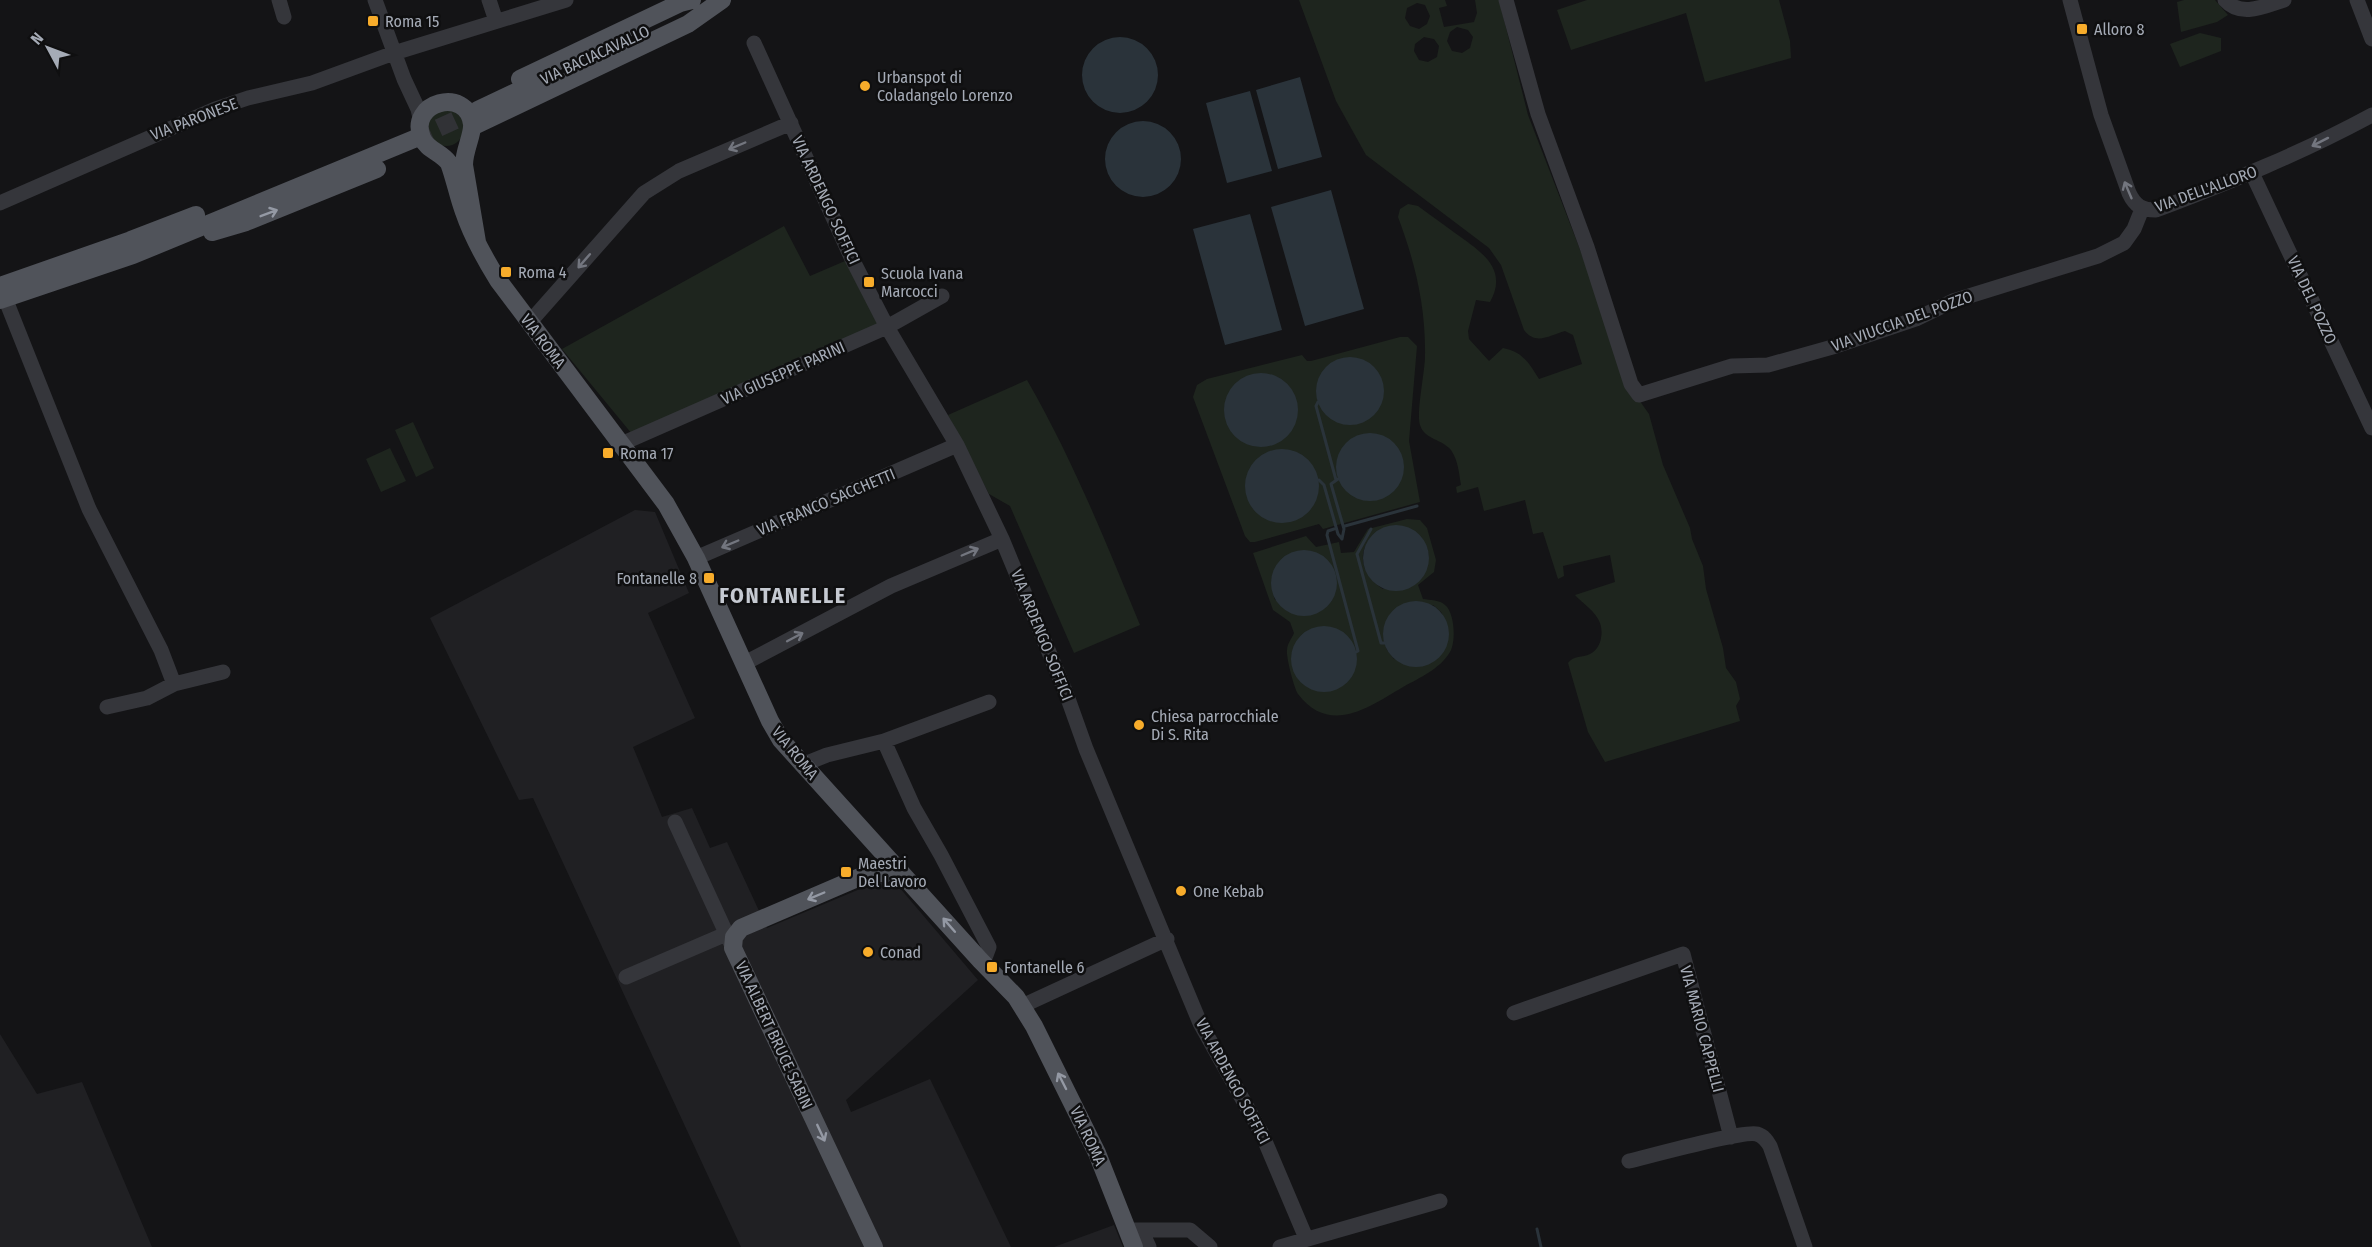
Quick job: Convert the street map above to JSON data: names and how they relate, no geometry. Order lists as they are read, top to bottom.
{
  "streets": {
    "main road": ["VIA BACIACAVALLO", "VIA ROMA", "VIA ALBERT BRUCE SABIN"],
    "street": [
      "VIA PARONESE",
      "VIA DELL'ALLORO",
      "VIA ARDENGO SOFFICI",
      "VIA DEL POZZO",
      "VIA VIUCCIA DEL POZZO",
      "VIA GIUSEPPE PARINI",
      "VIA FRANCO SACCHETTI",
      "VIA MARIO CAPPELLI"
    ]
  },
  "crossings": [
    ["VIA BACIACAVALLO", "VIA ROMA"],
    ["VIA PARONESE", "VIA ROMA"],
    ["VIA DELL'ALLORO", "VIA DEL POZZO"],
    ["VIA DELL'ALLORO", "VIA VIUCCIA DEL POZZO"],
    ["VIA ARDENGO SOFFICI", "VIA GIUSEPPE PARINI"],
    ["VIA ARDENGO SOFFICI", "VIA FRANCO SACCHETTI"],
    ["VIA ROMA", "VIA GIUSEPPE PARINI"],
    ["VIA ROMA", "VIA FRANCO SACCHETTI"]
  ],
  "one_way": ["VIA ALBERT BRUCE SABIN"],
  "districts": ["FONTANELLE"],
  "places": {
    "transit": [
      "Roma 15",
      "Alloro 8",
      "Roma 4",
      "Scuola Ivana Marcocci",
      "Roma 17",
      "Fontanelle 8",
      "Maestri Del Lavoro",
      "Fontanelle 6"
    ],
    "other": [
      "Urbanspot di Coladangelo Lorenzo",
      "Chiesa parrocchiale Di S. Rita",
      "One Kebab",
      "Conad"
    ]
  },
  "north": "top left"
}
